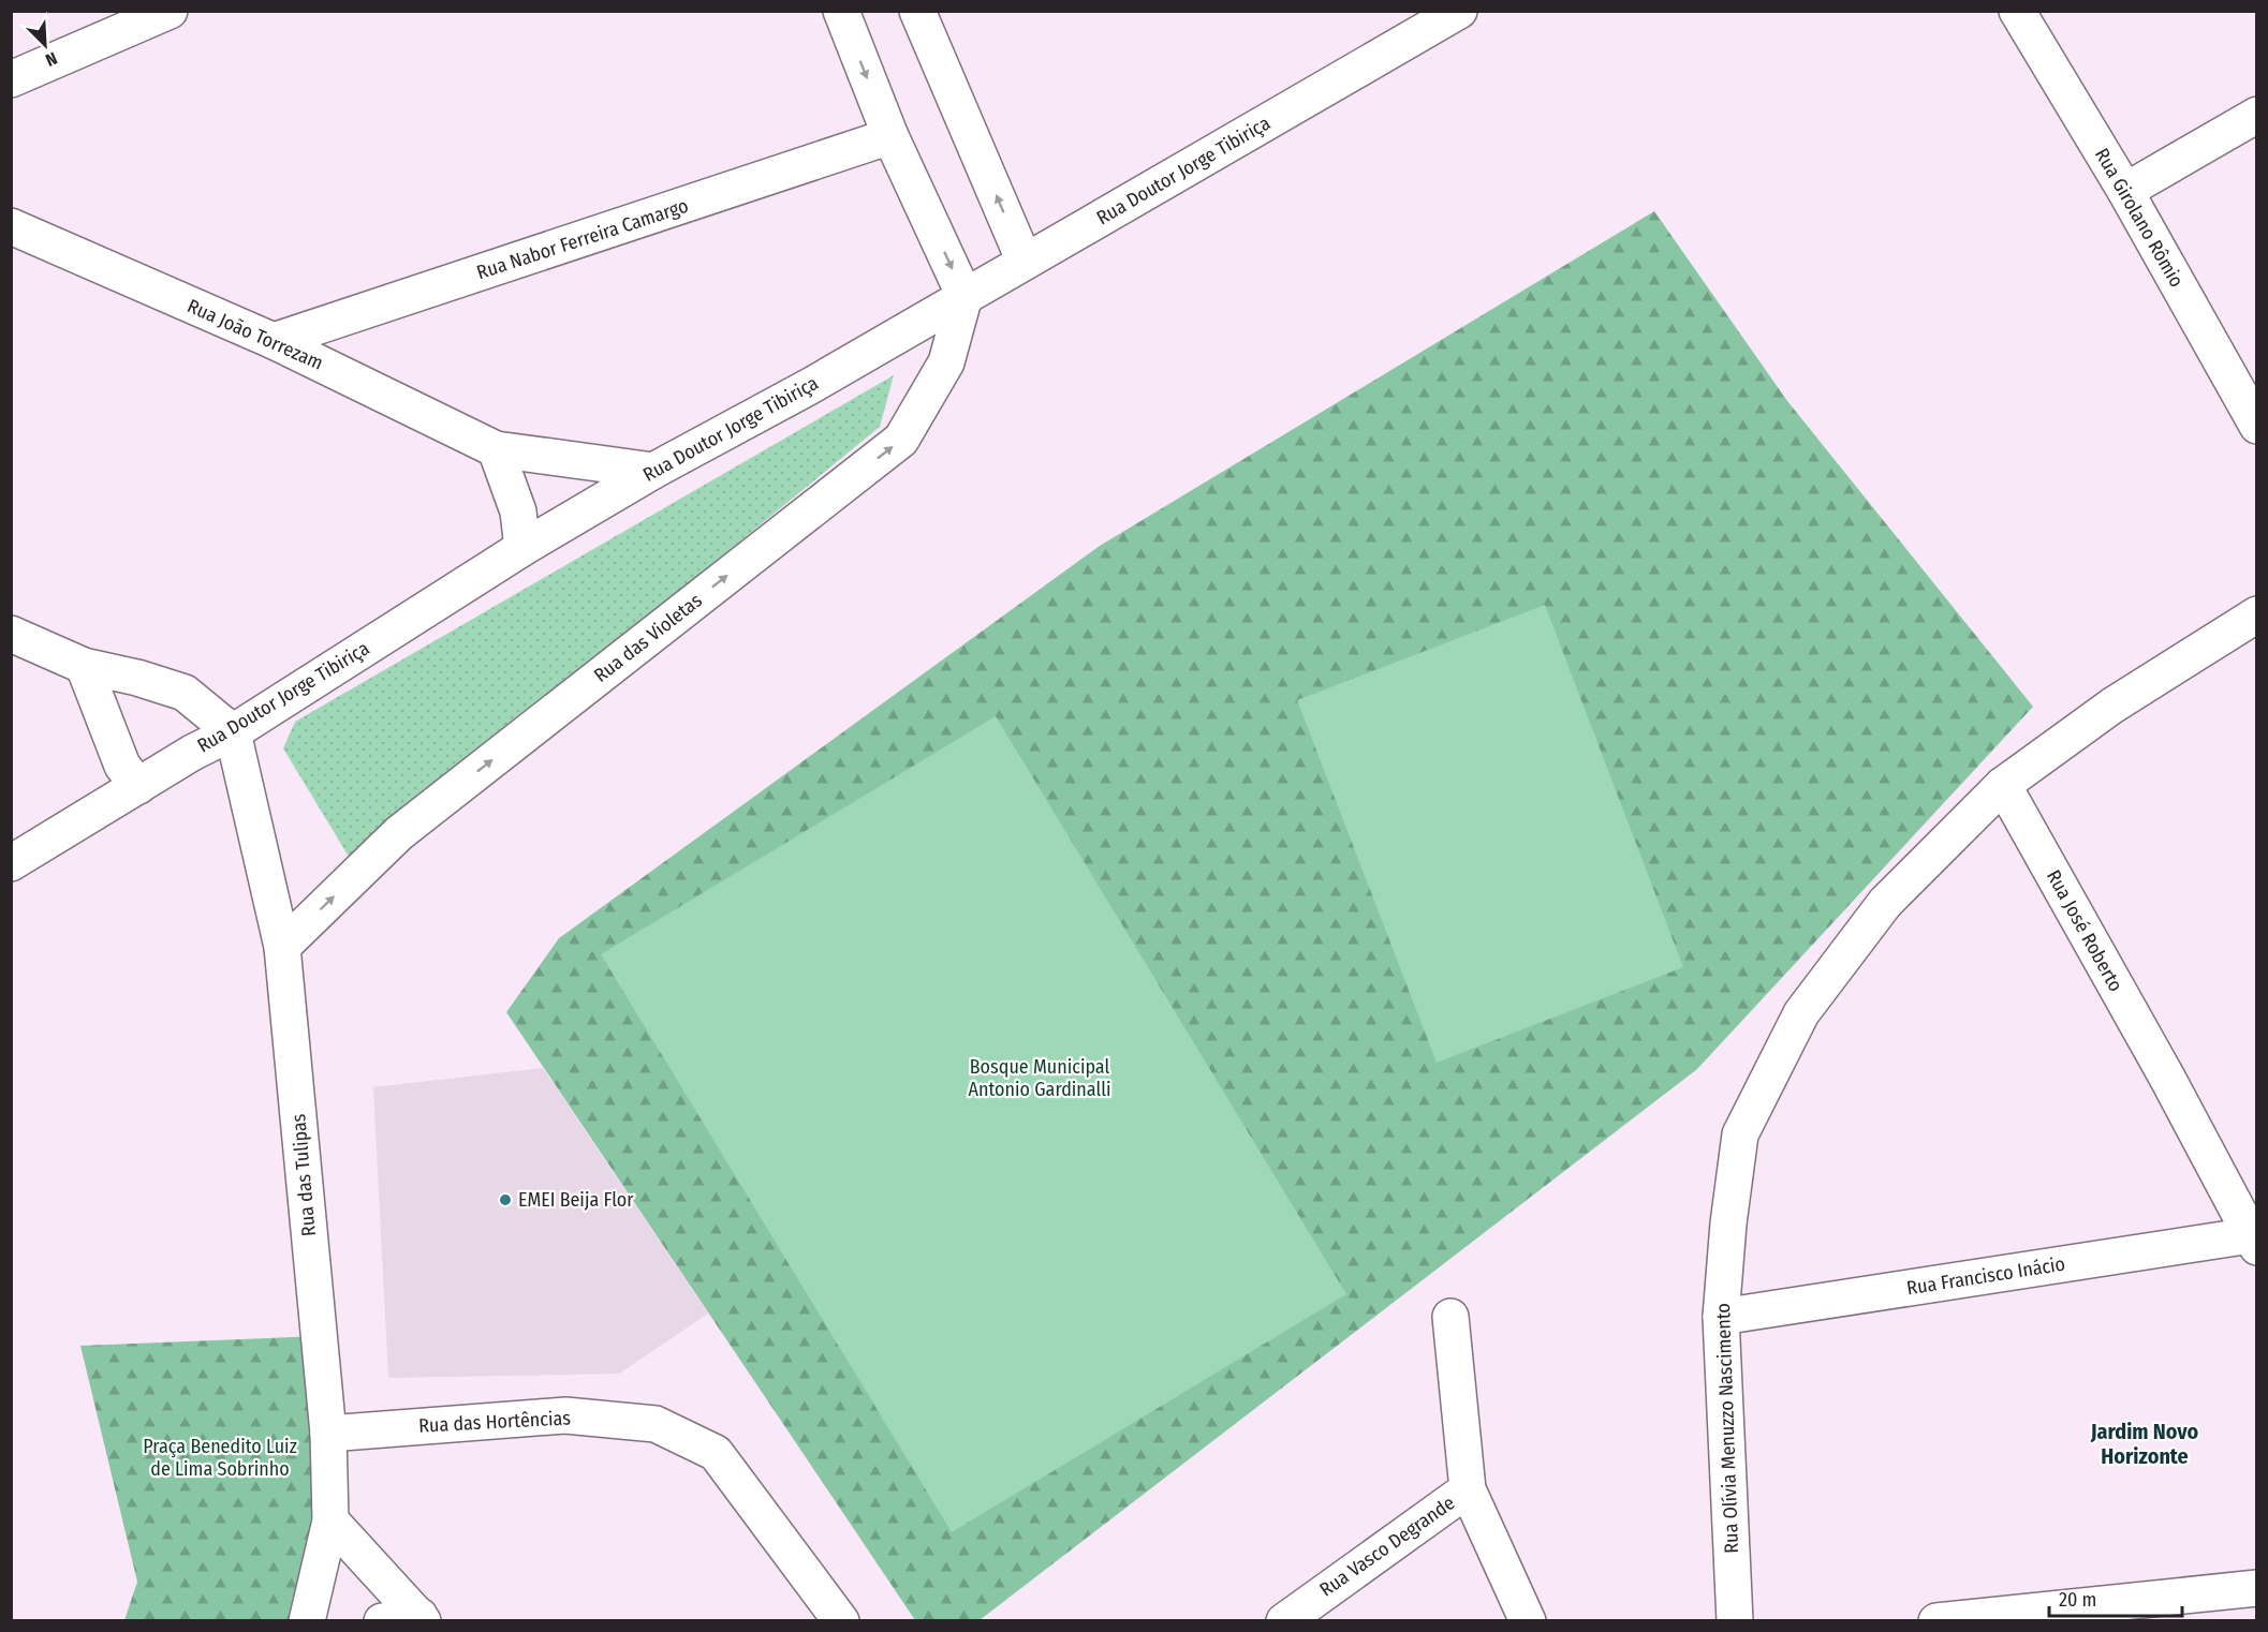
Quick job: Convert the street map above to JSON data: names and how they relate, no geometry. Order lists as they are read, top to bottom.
{
  "streets": {
    "street": [
      "Rua Doutor Jorge Tibiriça",
      "Rua Girolano Rômio",
      "Rua Nabor Ferreira Camargo",
      "Rua João Torrezam",
      "Rua das Violetas",
      "Rua José Roberto",
      "Rua das Tulipas",
      "Rua Francisco Inácio",
      "Rua das Hortências",
      "Rua Olívia Menuzzo Nascimento",
      "Rua Vasco Degrande"
    ]
  },
  "crossings": [
    ["Rua Doutor Jorge Tibiriça", "Rua João Torrezam"],
    ["Rua Doutor Jorge Tibiriça", "Rua das Violetas"],
    ["Rua Doutor Jorge Tibiriça", "Rua das Tulipas"],
    ["Rua Nabor Ferreira Camargo", "Rua João Torrezam"],
    ["Rua das Violetas", "Rua das Tulipas"],
    ["Rua José Roberto", "Rua Francisco Inácio"],
    ["Rua José Roberto", "Rua Olívia Menuzzo Nascimento"],
    ["Rua das Tulipas", "Rua das Hortências"],
    ["Rua Francisco Inácio", "Rua Olívia Menuzzo Nascimento"]
  ],
  "one_way": ["Rua das Violetas"],
  "districts": ["Jardim Novo Horizonte"],
  "parks": ["Bosque Municipal Antonio Gardinalli", "Praça Benedito Luiz de Lima Sobrinho"],
  "places": ["EMEI Beija Flor"],
  "scale_bar": "20 m",
  "north": "bottom right"
}
